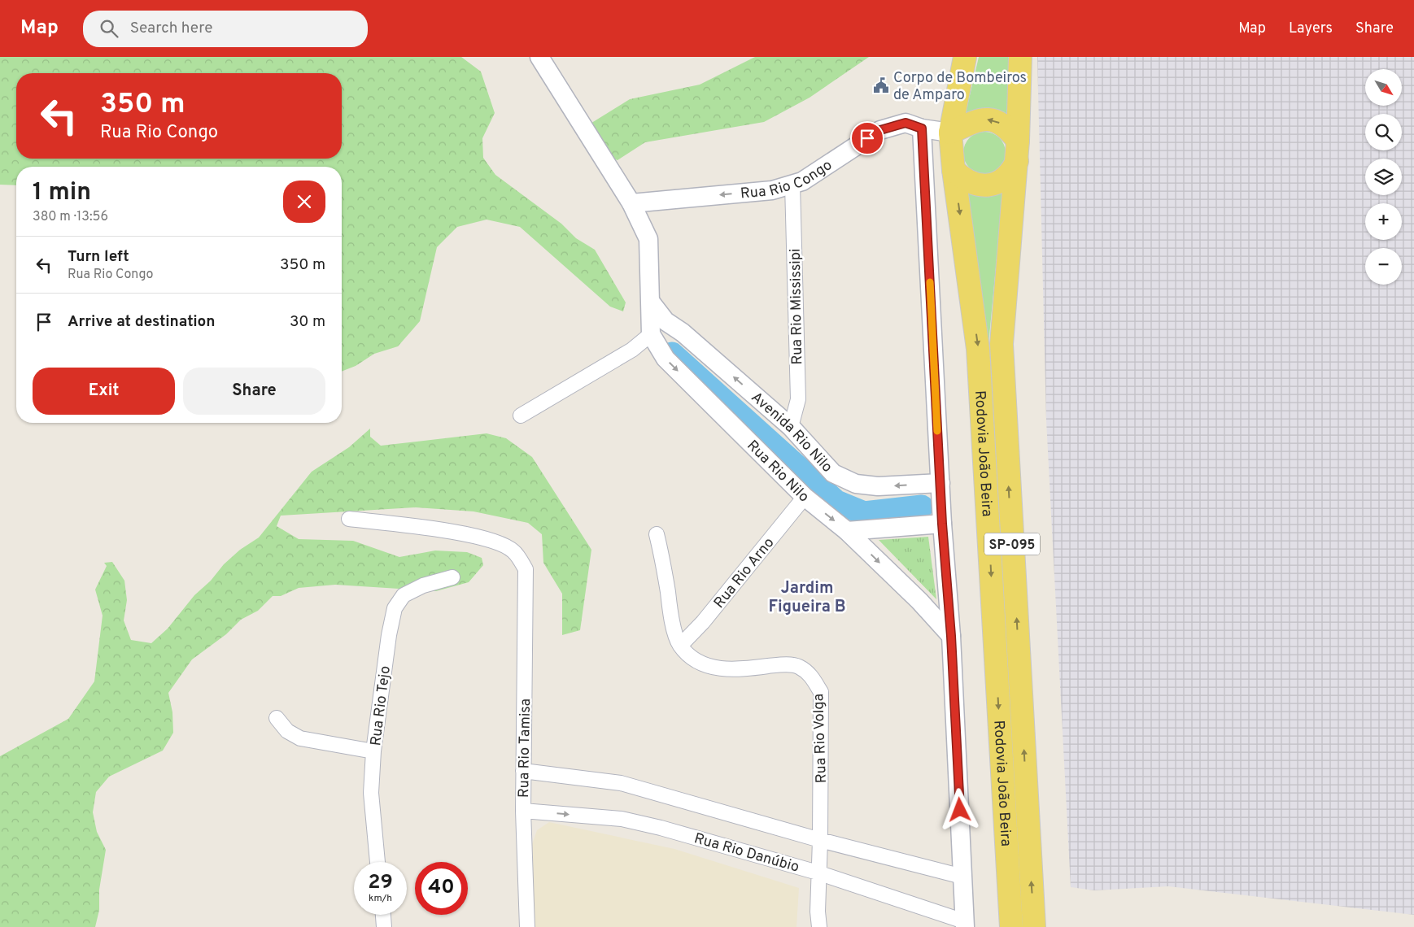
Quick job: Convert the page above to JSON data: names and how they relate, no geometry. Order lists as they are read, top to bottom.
{
  "streets": {
    "main road": ["Rodovia João Beira", "SP-095"],
    "street": [
      "Rua Rio Congo",
      "Rua Rio Mississipi",
      "Avenida Rio Nilo",
      "Rua Rio Nilo",
      "Rua Rio Arno",
      "Rua Rio Tejo",
      "Rua Rio Volga",
      "Rua Rio Tamisa",
      "Rua Rio Danúbio"
    ]
  },
  "crossings": [
    ["Rua Rio Congo", "Rua Rio Mississipi"],
    ["Rua Rio Congo", "Rodovia João Beira"],
    ["Rua Rio Mississipi", "Avenida Rio Nilo"],
    ["Rua Rio Nilo", "Rua Rio Arno"],
    ["Rua Rio Arno", "Rua Rio Volga"],
    ["Rua Rio Volga", "Rua Rio Danúbio"],
    ["Rua Rio Tamisa", "Rua Rio Danúbio"]
  ],
  "one_way": ["Rua Rio Congo", "Avenida Rio Nilo", "Rua Rio Nilo"],
  "districts": ["Jardim Figueira B"],
  "places": {
    "public building": ["Corpo de Bombeiros de Amparo"]
  },
  "north": "bottom right",
  "page": {
    "header": "Map",
    "search": "Search here",
    "nav": ["Map", "Layers", "Share"],
    "map_buttons": ["+", "−"],
    "turn": ["350 m", "Rua Rio Congo"],
    "heading": ["1 min", "380 m · 13:56"],
    "list": [
      {
        "name": "Turn left",
        "note": "Rua Rio Congo",
        "value": "350 m"
      },
      {
        "name": "Arrive at destination",
        "value": "30 m"
      }
    ],
    "buttons": ["Exit", "Share"],
    "speed": "29 km/h",
    "limit": "40"
  }
}
